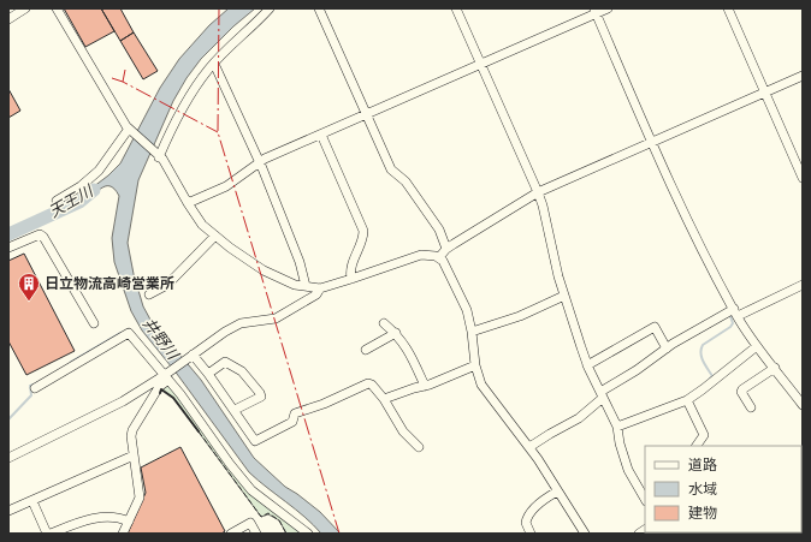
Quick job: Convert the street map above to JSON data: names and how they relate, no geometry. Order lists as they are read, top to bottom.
{
  "water": ["天王川", "井野川"],
  "places": {
    "building": ["日立物流高崎営業所"]
  },
  "legend": ["道路", "水域", "建物"]
}
